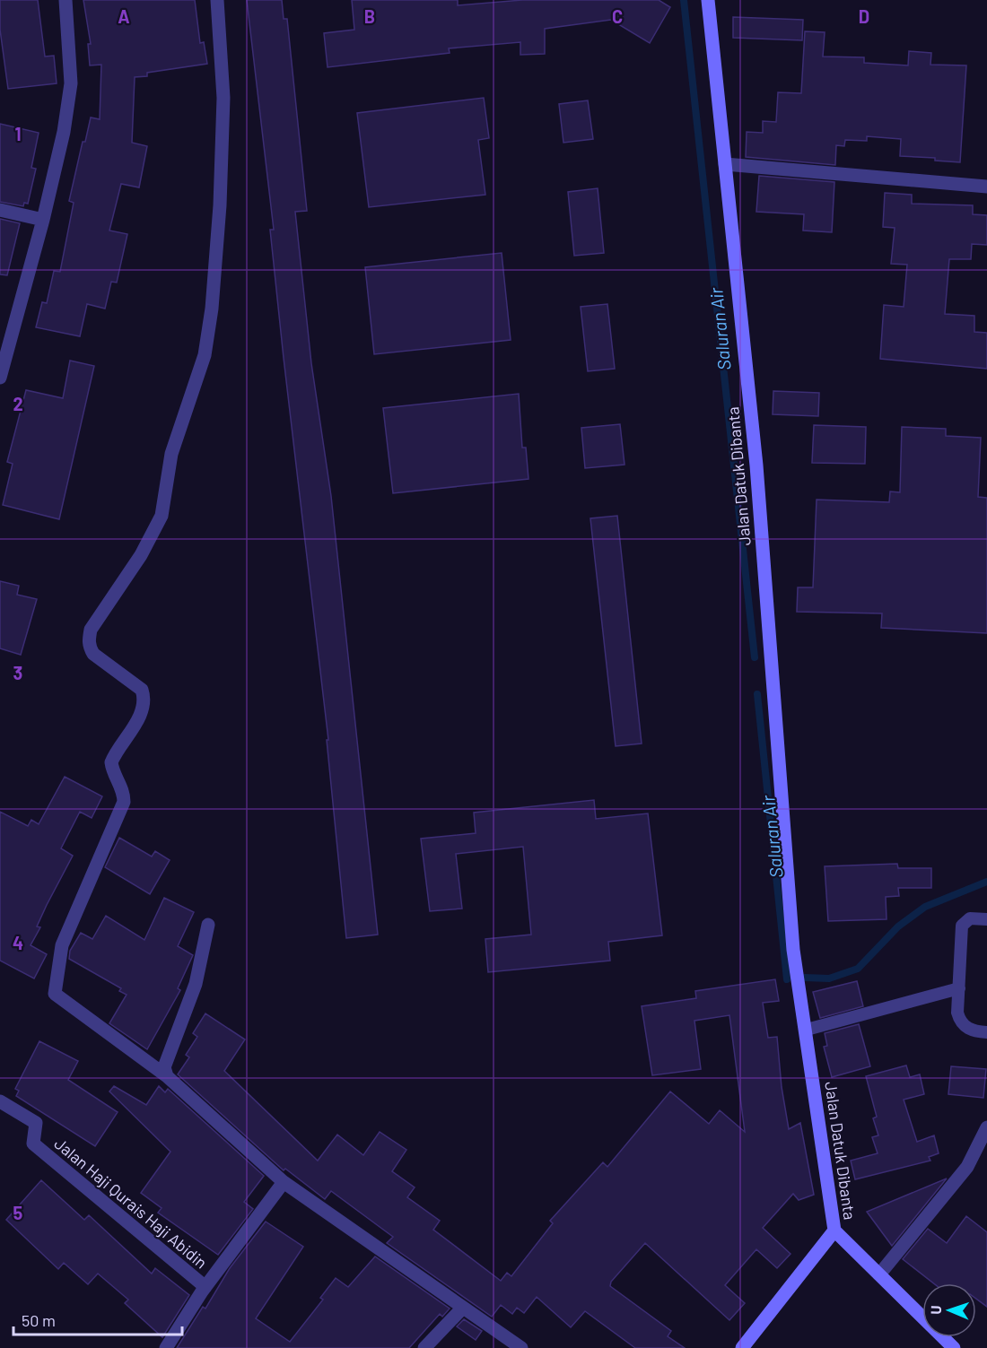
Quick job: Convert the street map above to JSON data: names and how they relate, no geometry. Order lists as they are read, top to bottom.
{
  "streets": {
    "main road": ["Jalan Datuk Dibanta"],
    "street": ["Jalan Haji Qurais Haji Abidin"]
  },
  "water": ["Saluran Air"],
  "scale_bar": "50 m",
  "north": "left",
  "grid": {
    "columns": [
      "A",
      "B",
      "C",
      "D"
    ],
    "rows": [
      "1",
      "2",
      "3",
      "4",
      "5"
    ]
  }
}
